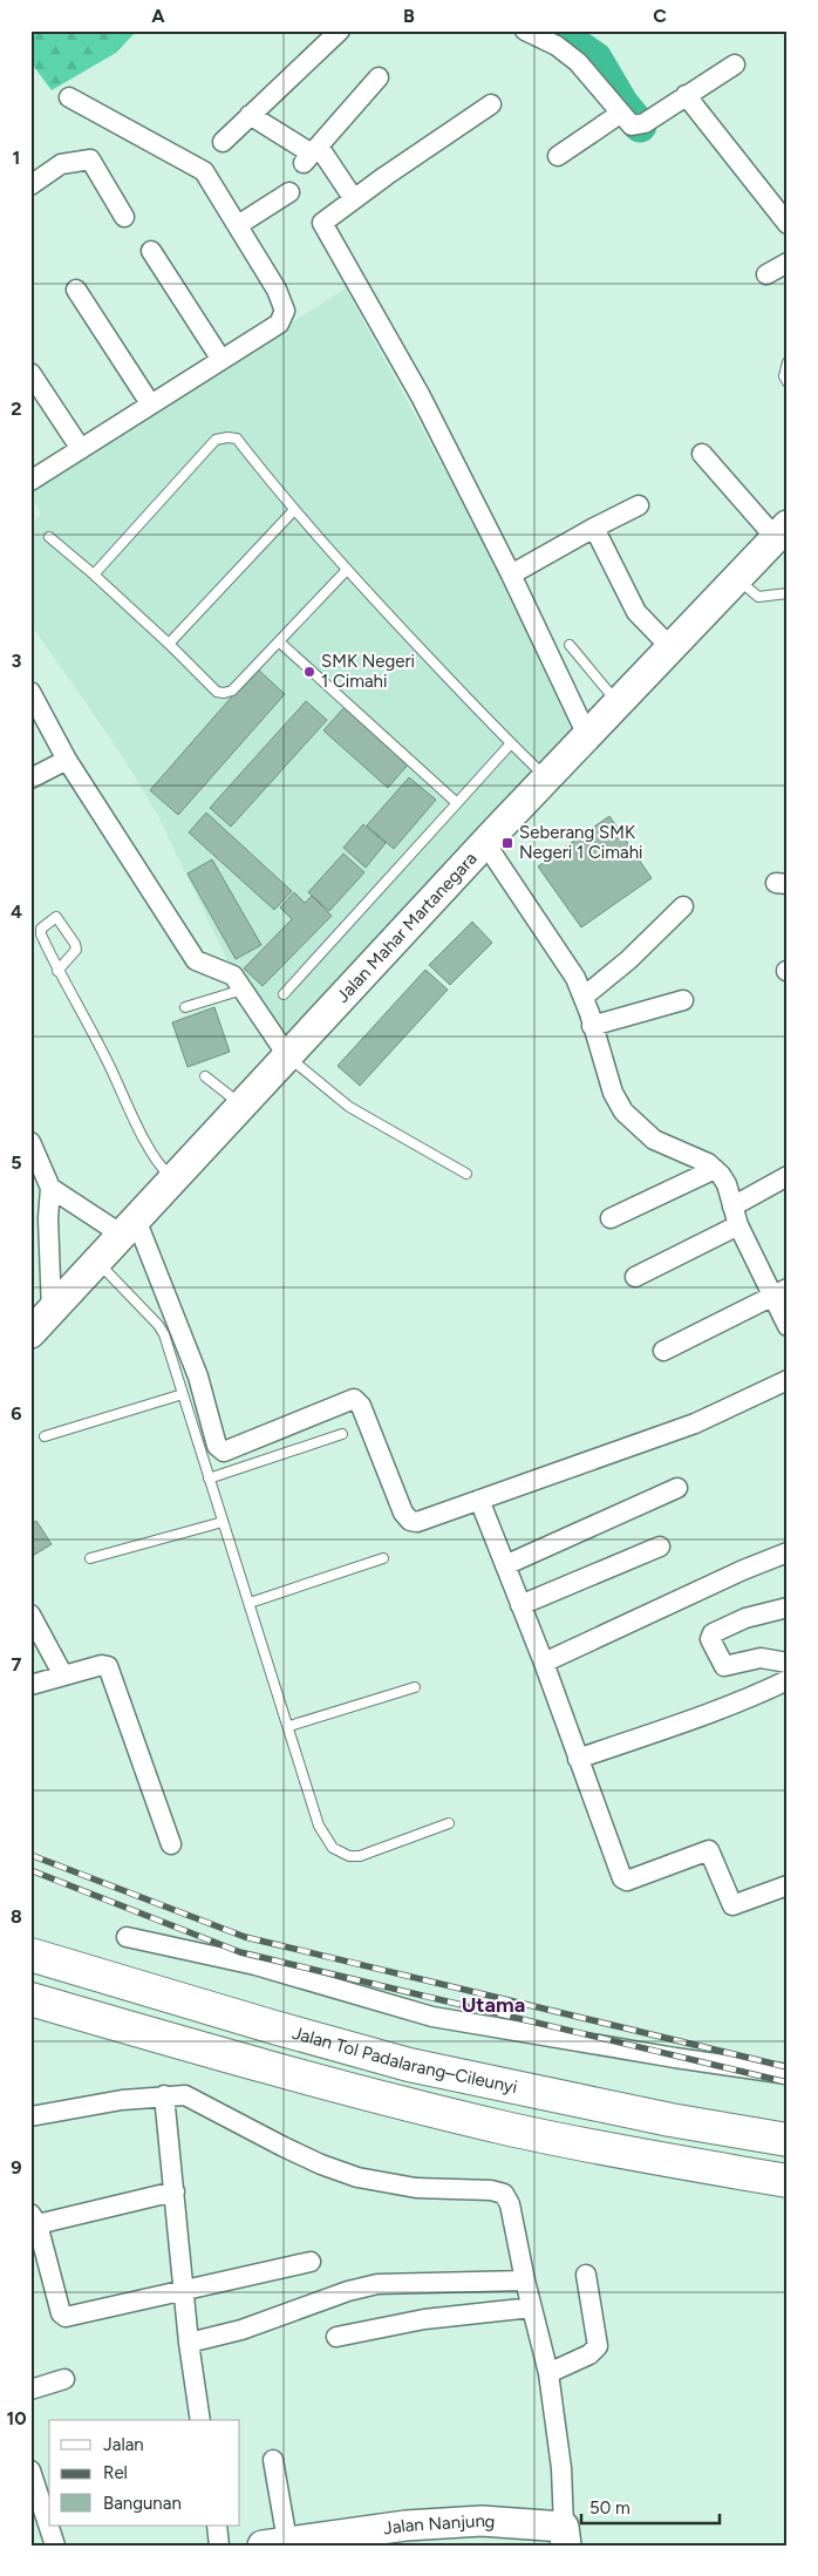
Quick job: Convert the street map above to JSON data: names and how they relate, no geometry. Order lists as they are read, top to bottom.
{
  "streets": {
    "highway": ["Jalan Tol Padalarang–Cileunyi"],
    "main road": ["Jalan Mahar Martanegara", "Jalan Nanjung"]
  },
  "districts": ["Utama"],
  "places": {
    "other": ["SMK Negeri 1 Cimahi"],
    "transit": ["Seberang SMK Negeri 1 Cimahi"]
  },
  "legend": ["Jalan", "Rel", "Bangunan"],
  "scale_bar": "50 m",
  "grid": {
    "columns": ["A", "B", "C"],
    "rows": [
      "1",
      "2",
      "3",
      "4",
      "5",
      "6",
      "7",
      "8",
      "9",
      "10"
    ]
  }
}
